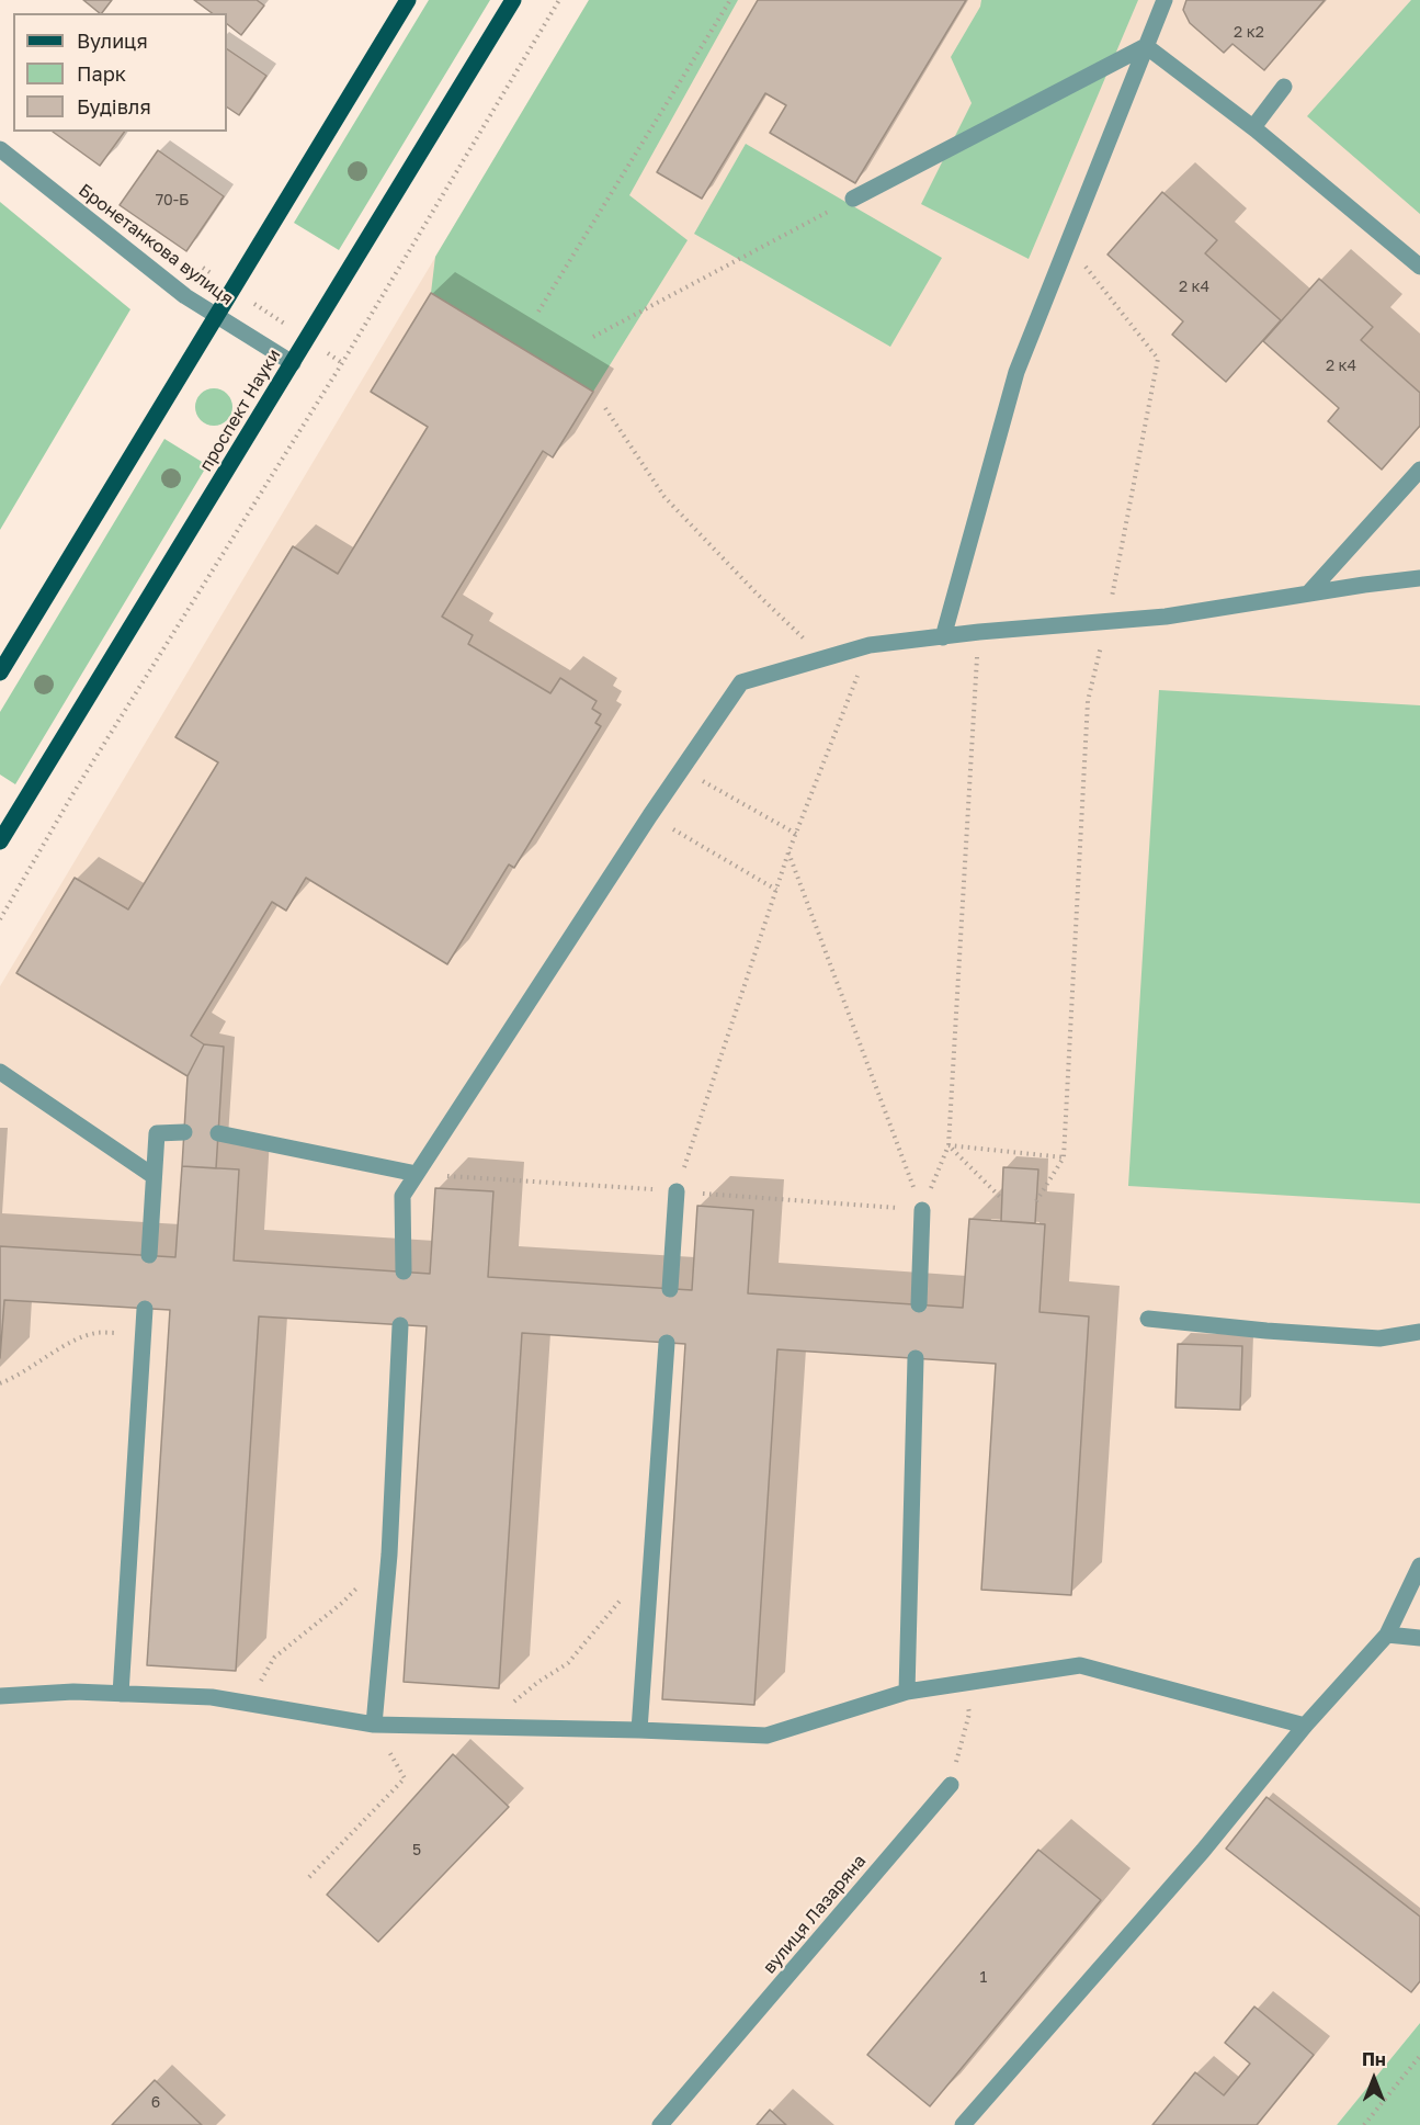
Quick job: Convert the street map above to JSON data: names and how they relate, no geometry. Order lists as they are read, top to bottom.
{
  "streets": {
    "main road": ["проспект Науки"],
    "street": ["Бронетанкова вулиця", "вулиця Лазаряна"]
  },
  "crossings": [
    ["Бронетанкова вулиця", "проспект Науки"]
  ],
  "house_numbers": [
    "2 к2",
    "70-Б",
    "2 к4",
    "2 к4",
    "5",
    "1",
    "6"
  ],
  "legend": ["Вулиця", "Парк", "Будівля"],
  "north": "top"
}
